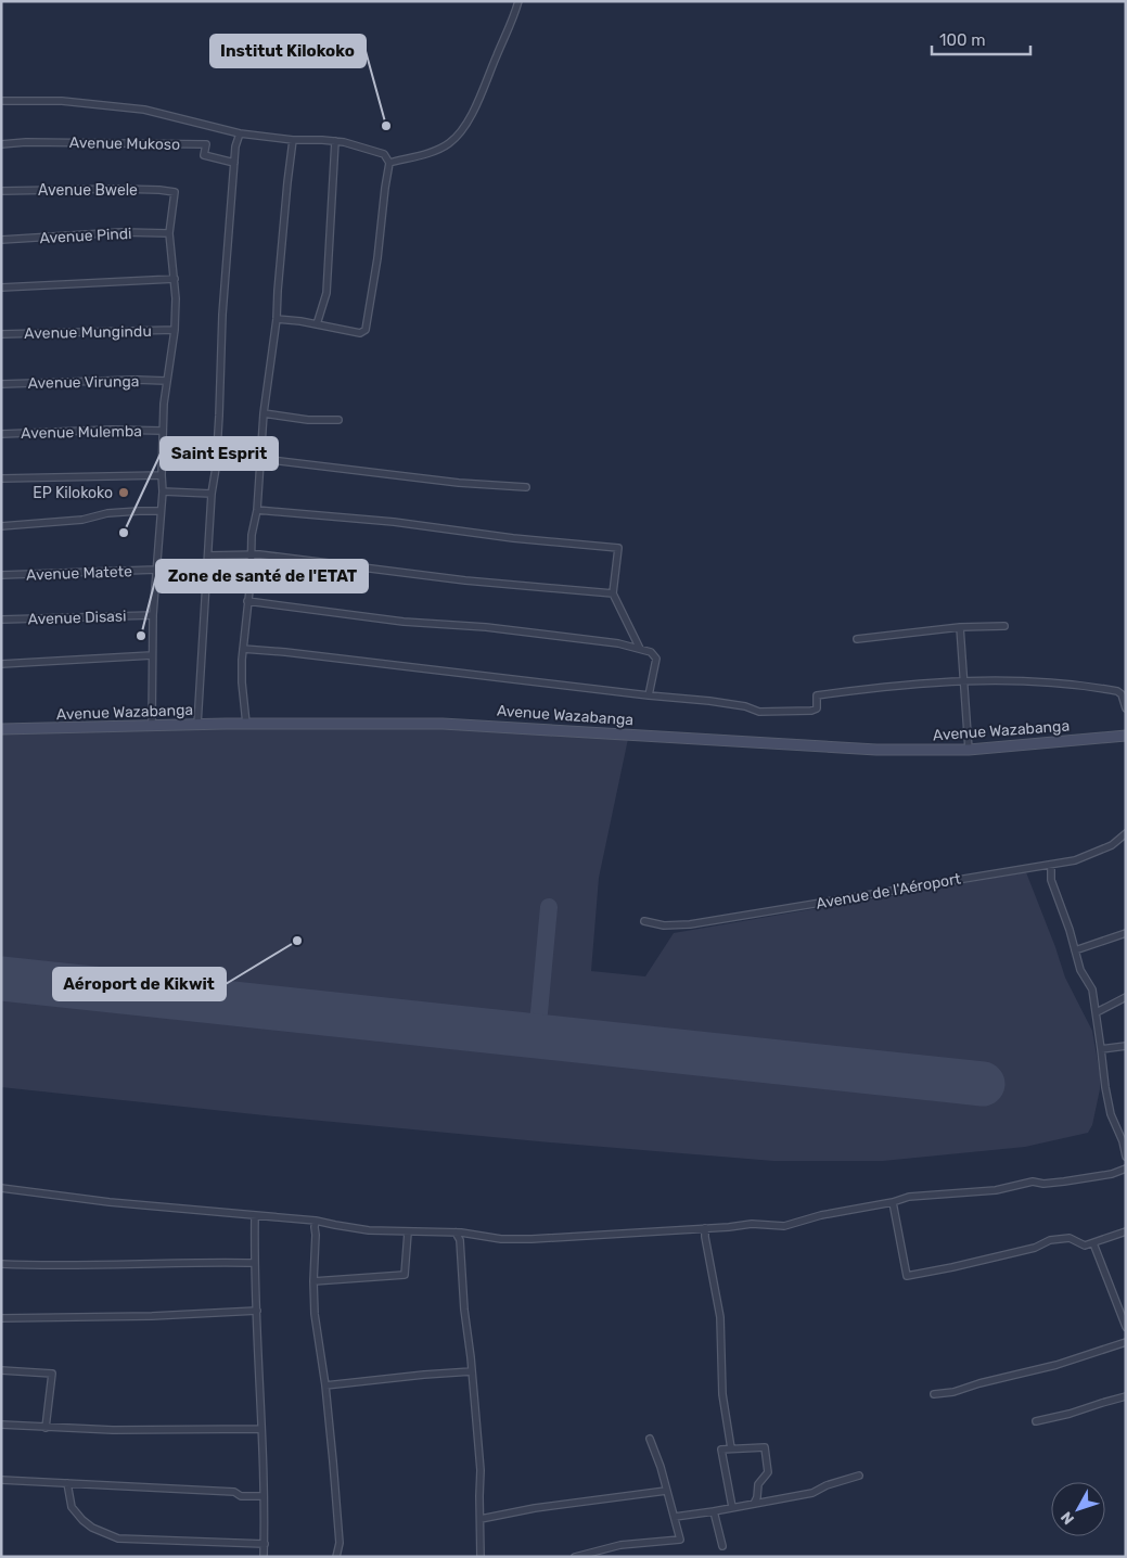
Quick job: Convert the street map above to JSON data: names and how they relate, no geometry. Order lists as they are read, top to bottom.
{
  "streets": {
    "main road": ["Avenue Wazabanga"],
    "street": [
      "Avenue Mukoso",
      "Avenue Bwele",
      "Avenue Pindi",
      "Avenue Mungindu",
      "Avenue Virunga",
      "Avenue Mulemba",
      "Avenue Matete",
      "Avenue Disasi",
      "Avenue de l'Aéroport"
    ]
  },
  "crossings": [
    ["Avenue Bwele", "Avenue Pindi"]
  ],
  "places": [
    "Institut Kilokoko",
    "EP Kilokoko",
    "Saint Esprit",
    "Zone de santé de l'ETAT",
    "Aéroport de Kikwit"
  ],
  "scale_bar": "100 m",
  "north": "bottom left"
}
